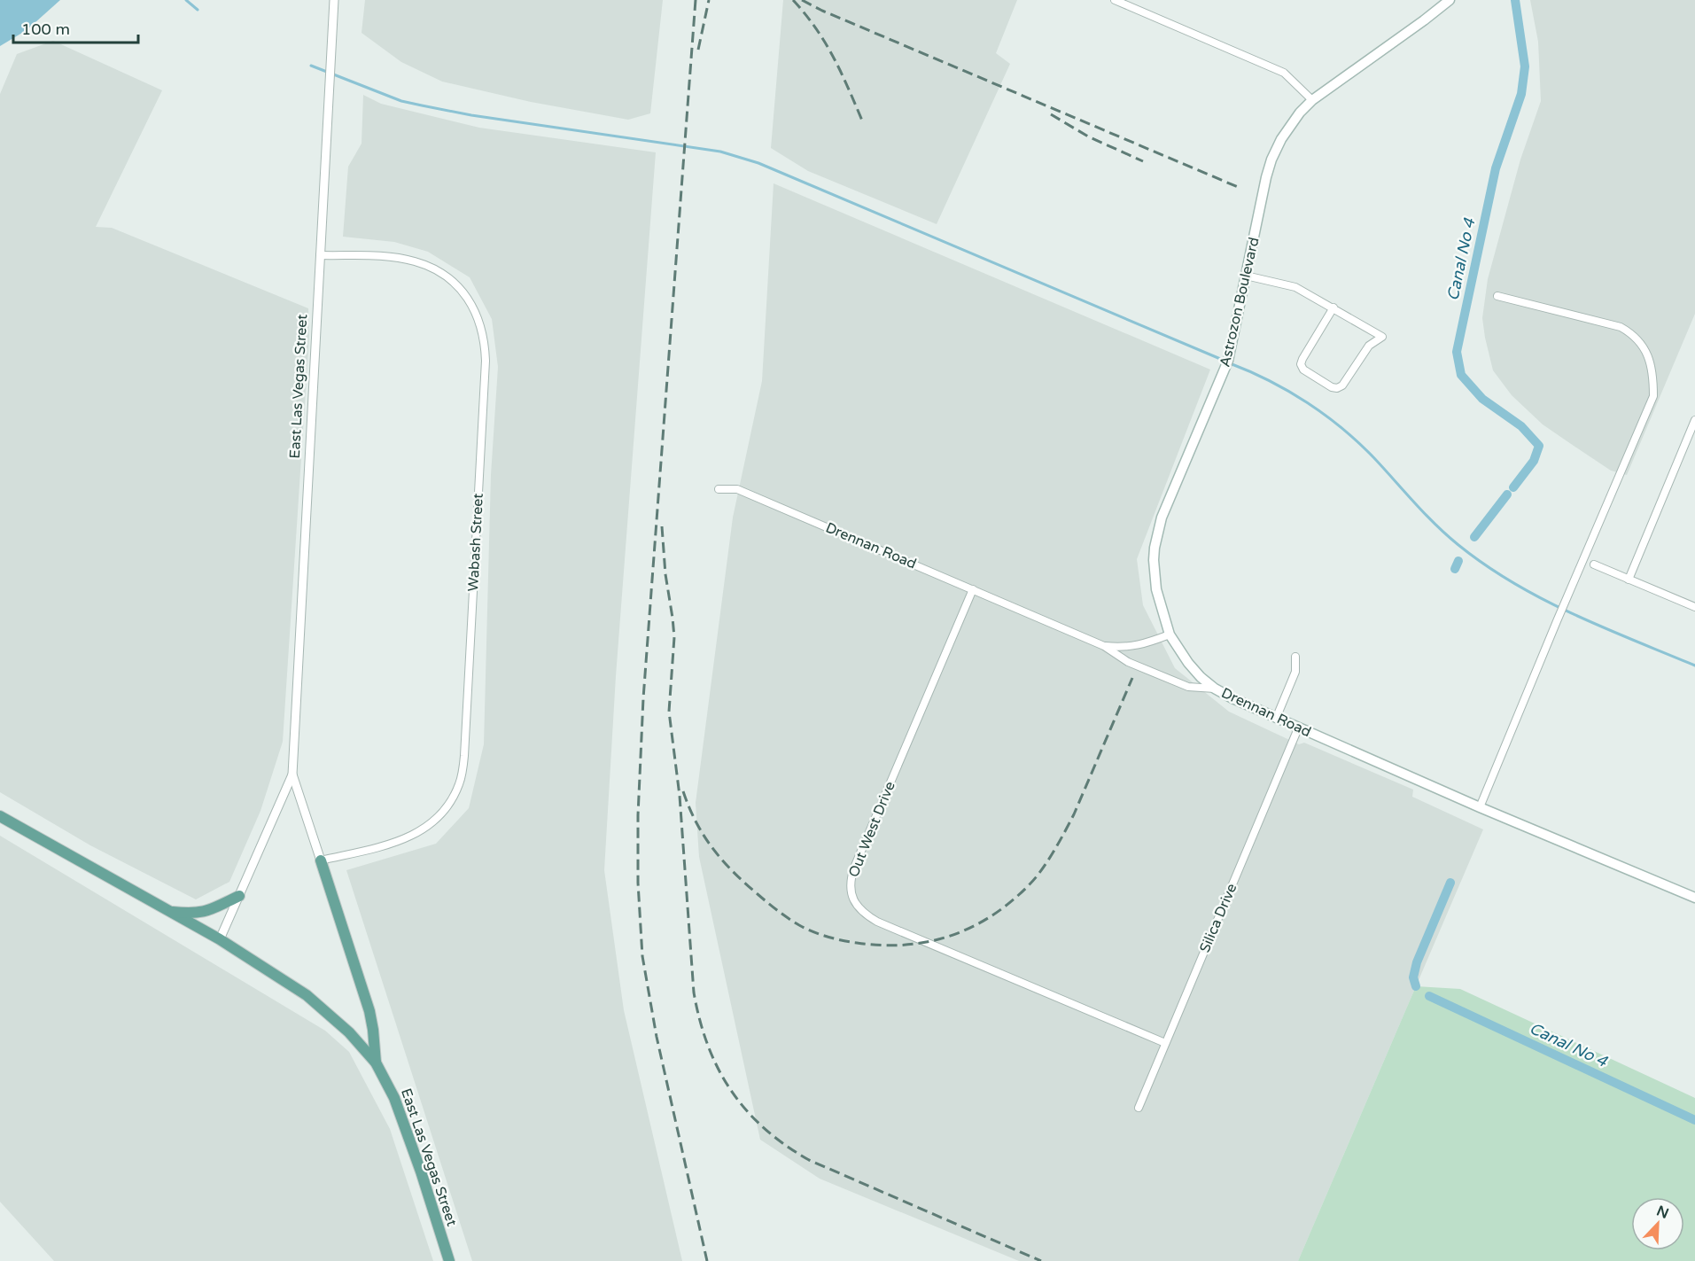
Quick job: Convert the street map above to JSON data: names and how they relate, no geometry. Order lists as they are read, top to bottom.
{
  "streets": {
    "main road": ["Astrozon Boulevard", "East Las Vegas Street", "Drennan Road"],
    "street": ["Wabash Street", "Out West Drive", "Silica Drive"]
  },
  "crossings": [
    ["Astrozon Boulevard", "Drennan Road"],
    ["East Las Vegas Street", "Wabash Street"],
    ["Drennan Road", "Out West Drive"],
    ["Drennan Road", "Silica Drive"],
    ["Out West Drive", "Silica Drive"]
  ],
  "water": ["Canal No 4"],
  "scale_bar": "100 m",
  "north": "top right"
}
